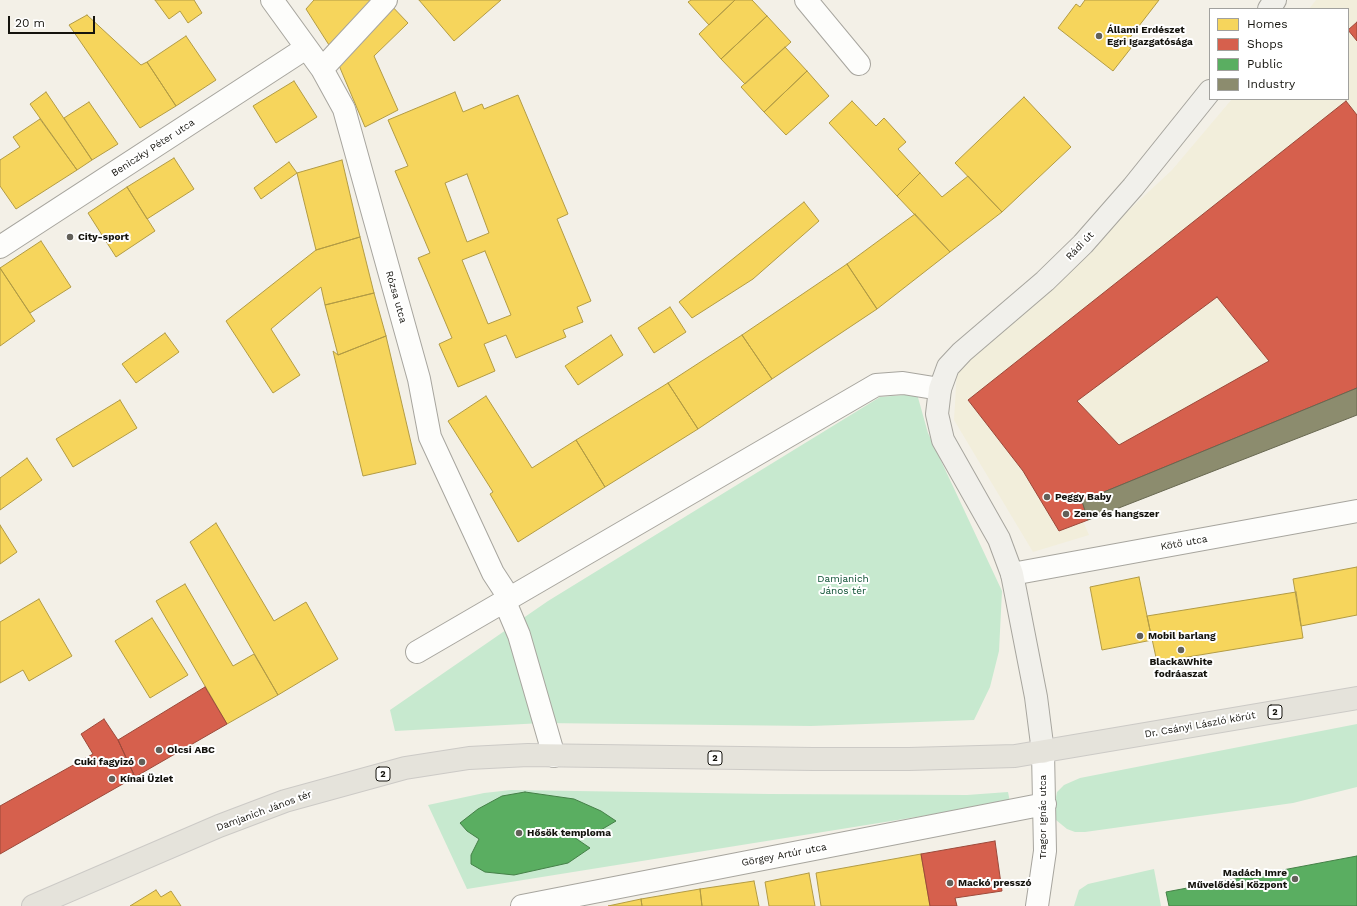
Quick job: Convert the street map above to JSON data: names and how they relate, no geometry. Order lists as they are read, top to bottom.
{
  "streets": {
    "main road": ["2", "Dr. Csányi László körút", "Damjanich János tér"],
    "street": [
      "Beniczky Péter utca",
      "Rádi út",
      "Rózsa utca",
      "Kötő utca",
      "Tragor Ignác utca",
      "Görgey Artúr utca"
    ]
  },
  "crossings": [
    ["Beniczky Péter utca", "Rózsa utca"],
    ["Dr. Csányi László körút", "Damjanich János tér"],
    ["Dr. Csányi László körút", "Tragor Ignác utca"],
    ["Damjanich János tér", "Tragor Ignác utca"],
    ["Tragor Ignác utca", "Görgey Artúr utca"]
  ],
  "parks": ["Damjanich János tér"],
  "places": [
    "Állami Erdészet Egri Igazgatósága",
    "City-sport",
    "Peggy Baby",
    "Zene és hangszer",
    "Mobil barlang",
    "Black&White fodráaszat",
    "Olcsi ABC",
    "Cuki fagyizó",
    "Kínai Üzlet",
    "Hősök temploma",
    "Madách Imre Művelődési Központ",
    "Mackó presszó"
  ],
  "legend": [
    "Homes",
    "Shops",
    "Public",
    "Industry"
  ],
  "scale_bar": "20 m"
}
